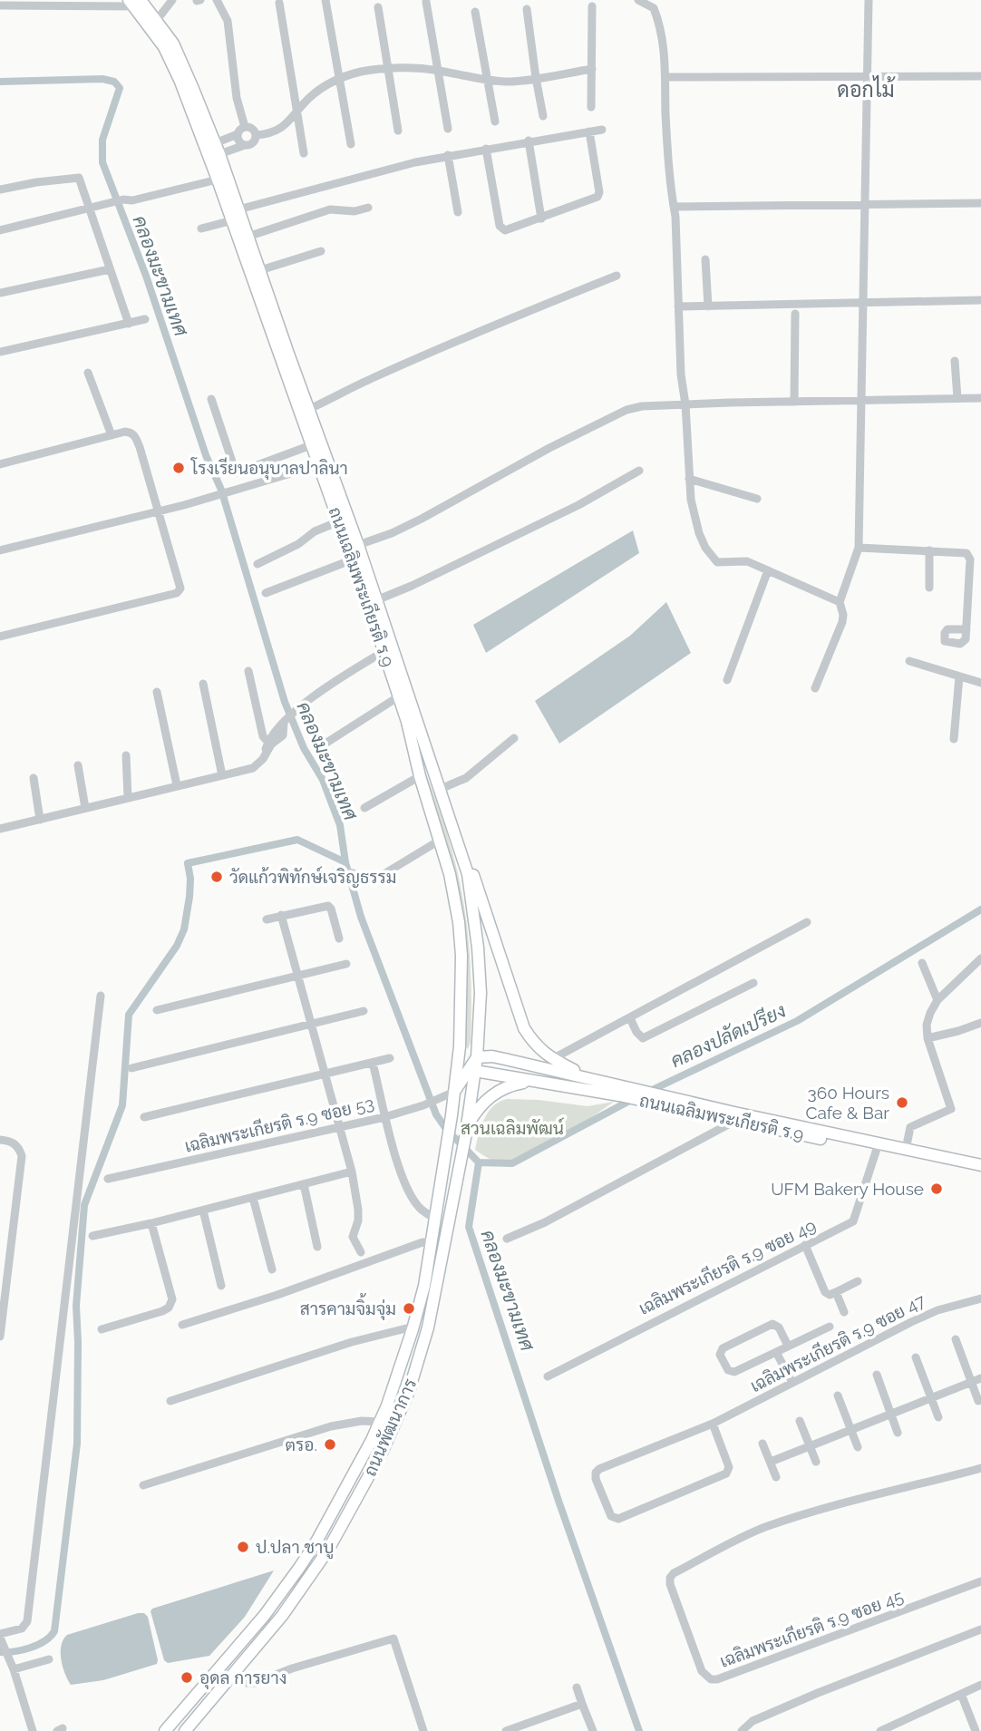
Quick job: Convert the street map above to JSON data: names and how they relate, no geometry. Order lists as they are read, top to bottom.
{
  "streets": {
    "main road": ["ถนนเฉลิมพระเกียรติ ร.9", "ถนนพัฒนาการ"],
    "street": [
      "เฉลิมพระเกียรติ ร.9 ซอย 53",
      "เฉลิมพระเกียรติ ร.9 ซอย 49",
      "เฉลิมพระเกียรติ ร.9 ซอย 47",
      "เฉลิมพระเกียรติ ร.9 ซอย 45"
    ]
  },
  "crossings": [
    ["ถนนเฉลิมพระเกียรติ ร.9", "เฉลิมพระเกียรติ ร.9 ซอย 53"],
    ["ถนนเฉลิมพระเกียรติ ร.9", "เฉลิมพระเกียรติ ร.9 ซอย 49"],
    ["ถนนเฉลิมพระเกียรติ ร.9", "ถนนพัฒนาการ"],
    ["เฉลิมพระเกียรติ ร.9 ซอย 53", "ถนนพัฒนาการ"]
  ],
  "districts": ["ดอกไม้"],
  "water": ["คลองมะขามเทศ", "คลองปลัดเปรียง"],
  "parks": ["สวนเฉลิมพัฒน์"],
  "places": [
    "โรงเรียนอนุบาลปาลินา",
    "วัดแก้วพิทักษ์เจริญธรรม",
    "360 Hours Cafe & Bar",
    "UFM Bakery House",
    "สารคามจิ้มจุ่ม",
    "ตรอ.",
    "ป.ปลา ชาบู",
    "อุดล การยาง"
  ]
}
